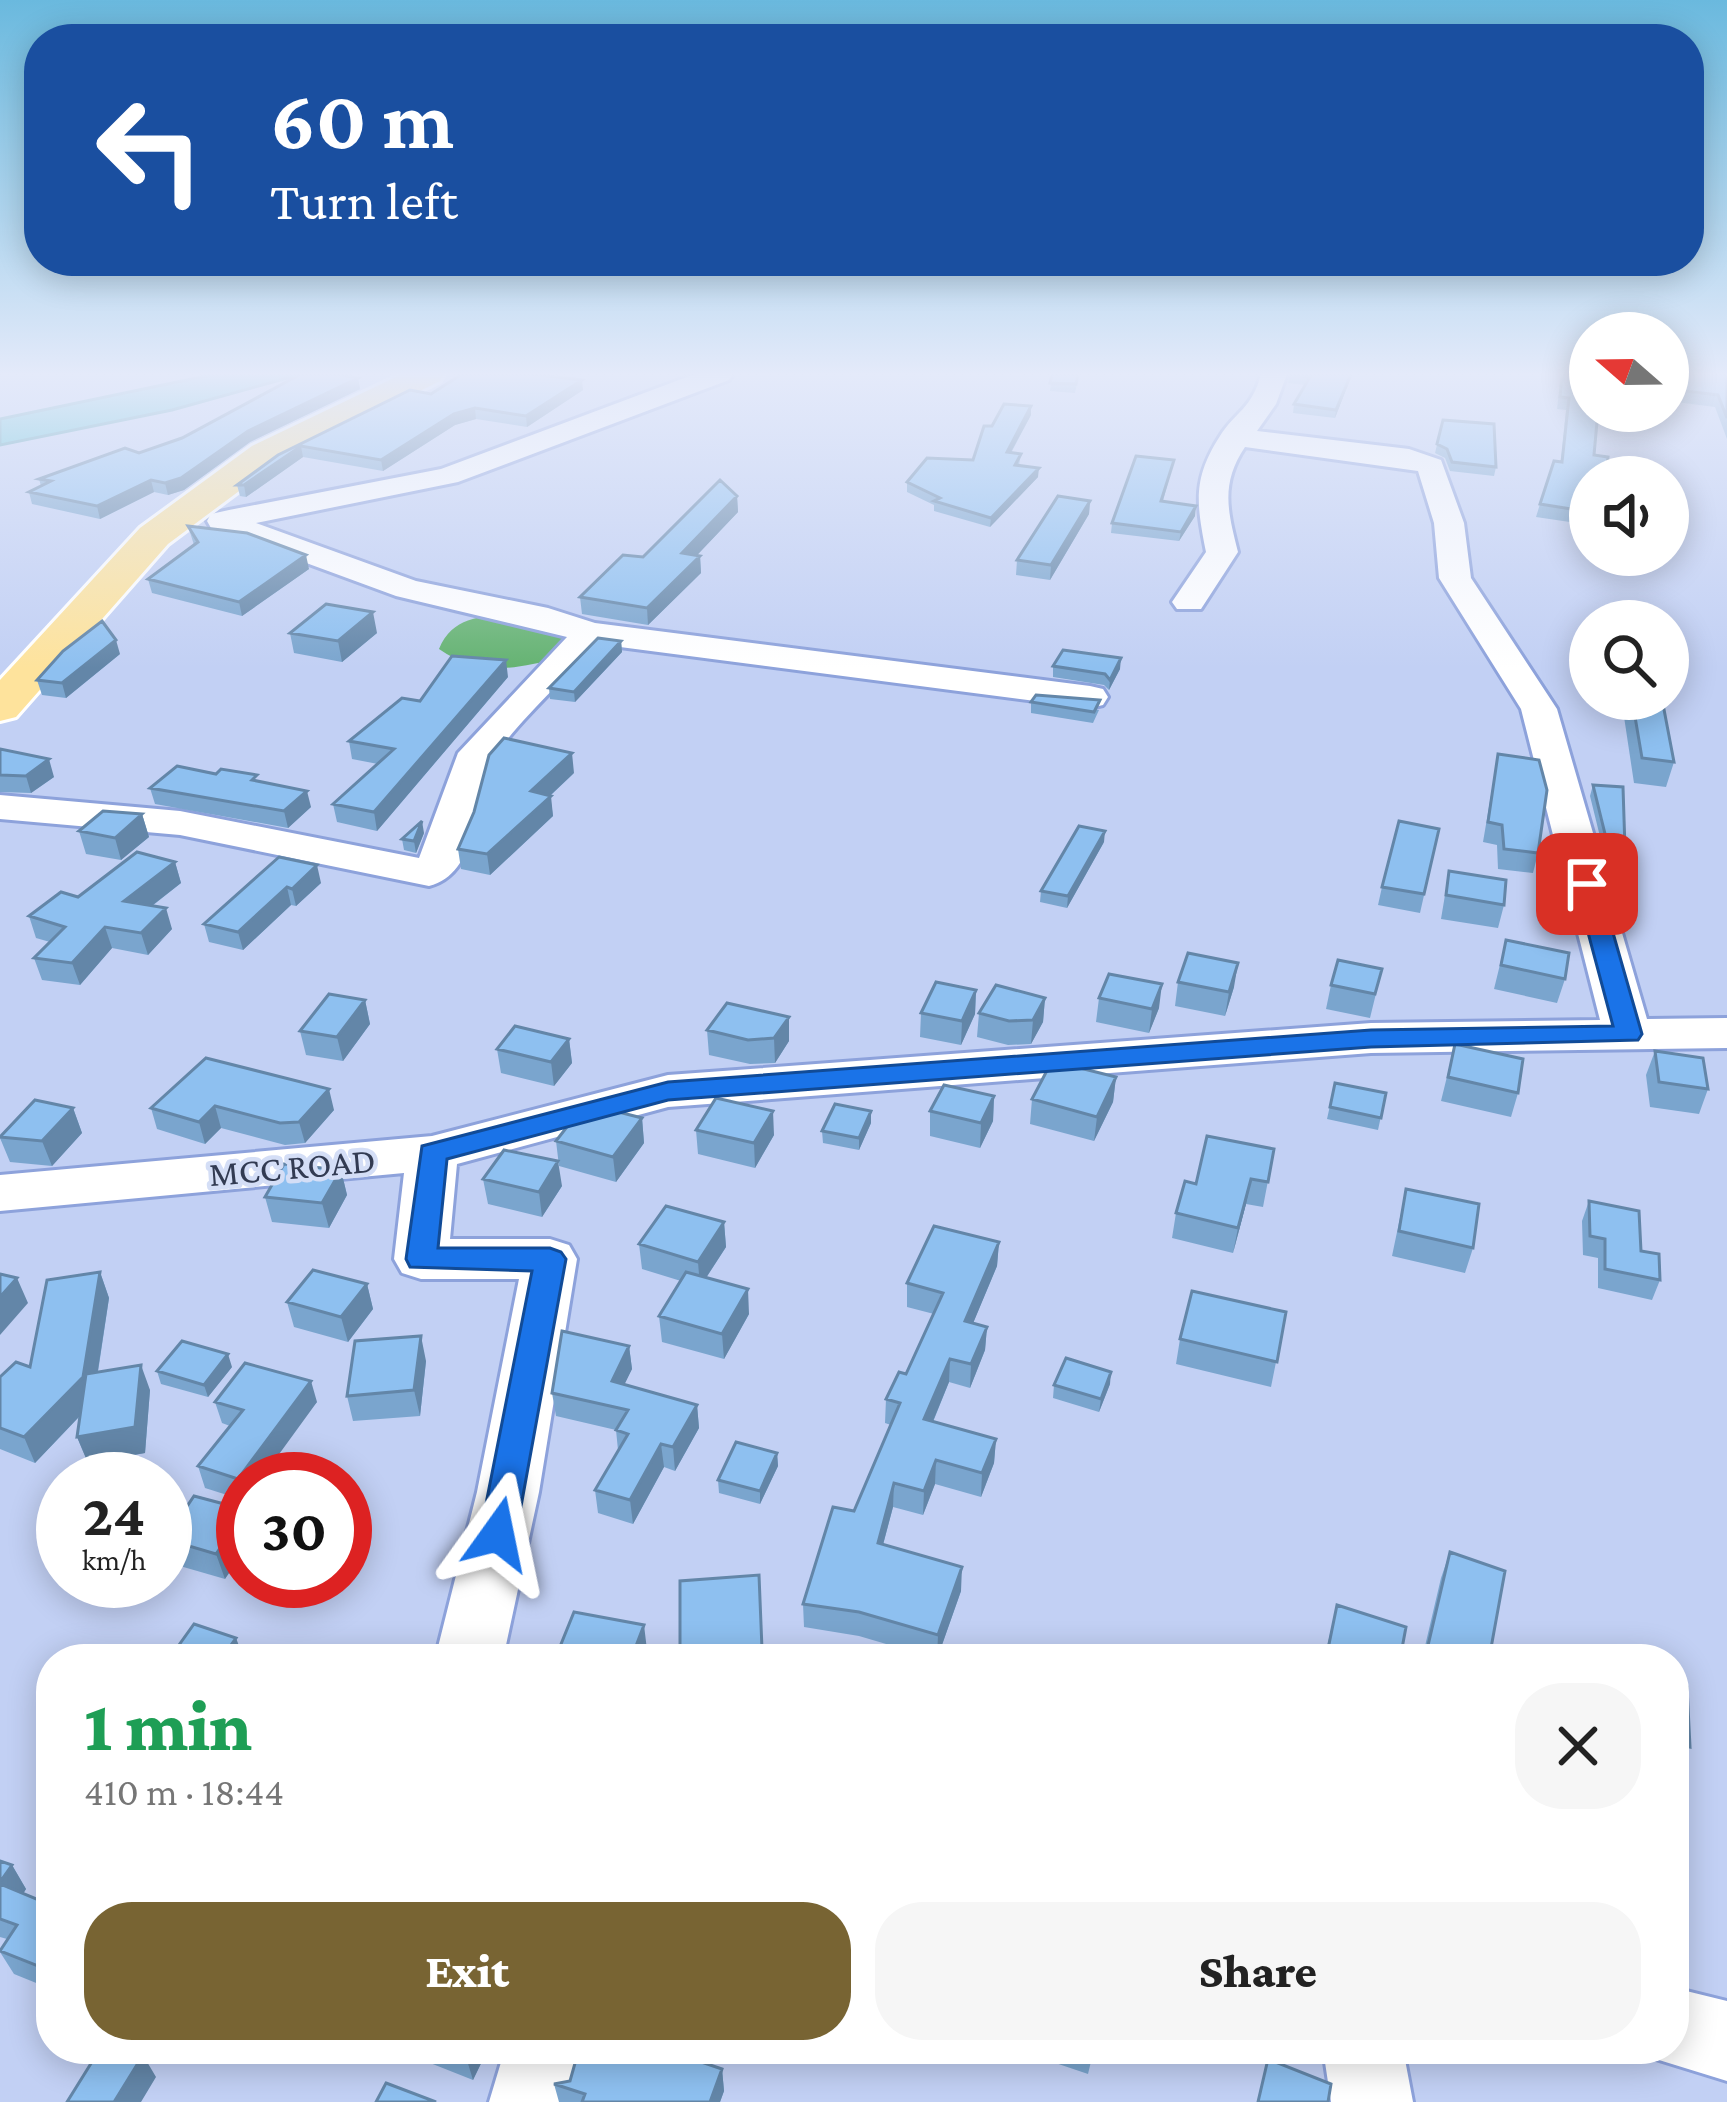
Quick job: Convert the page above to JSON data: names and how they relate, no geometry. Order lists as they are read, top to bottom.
{
  "streets": {
    "street": ["MCC ROAD"]
  },
  "north": "left",
  "page": {
    "turn": ["60 m", "Turn left"],
    "speed": "24 km/h",
    "limit": "30",
    "heading": ["1 min", "410 m · 18:44"],
    "buttons": ["Exit", "Share"]
  }
}
